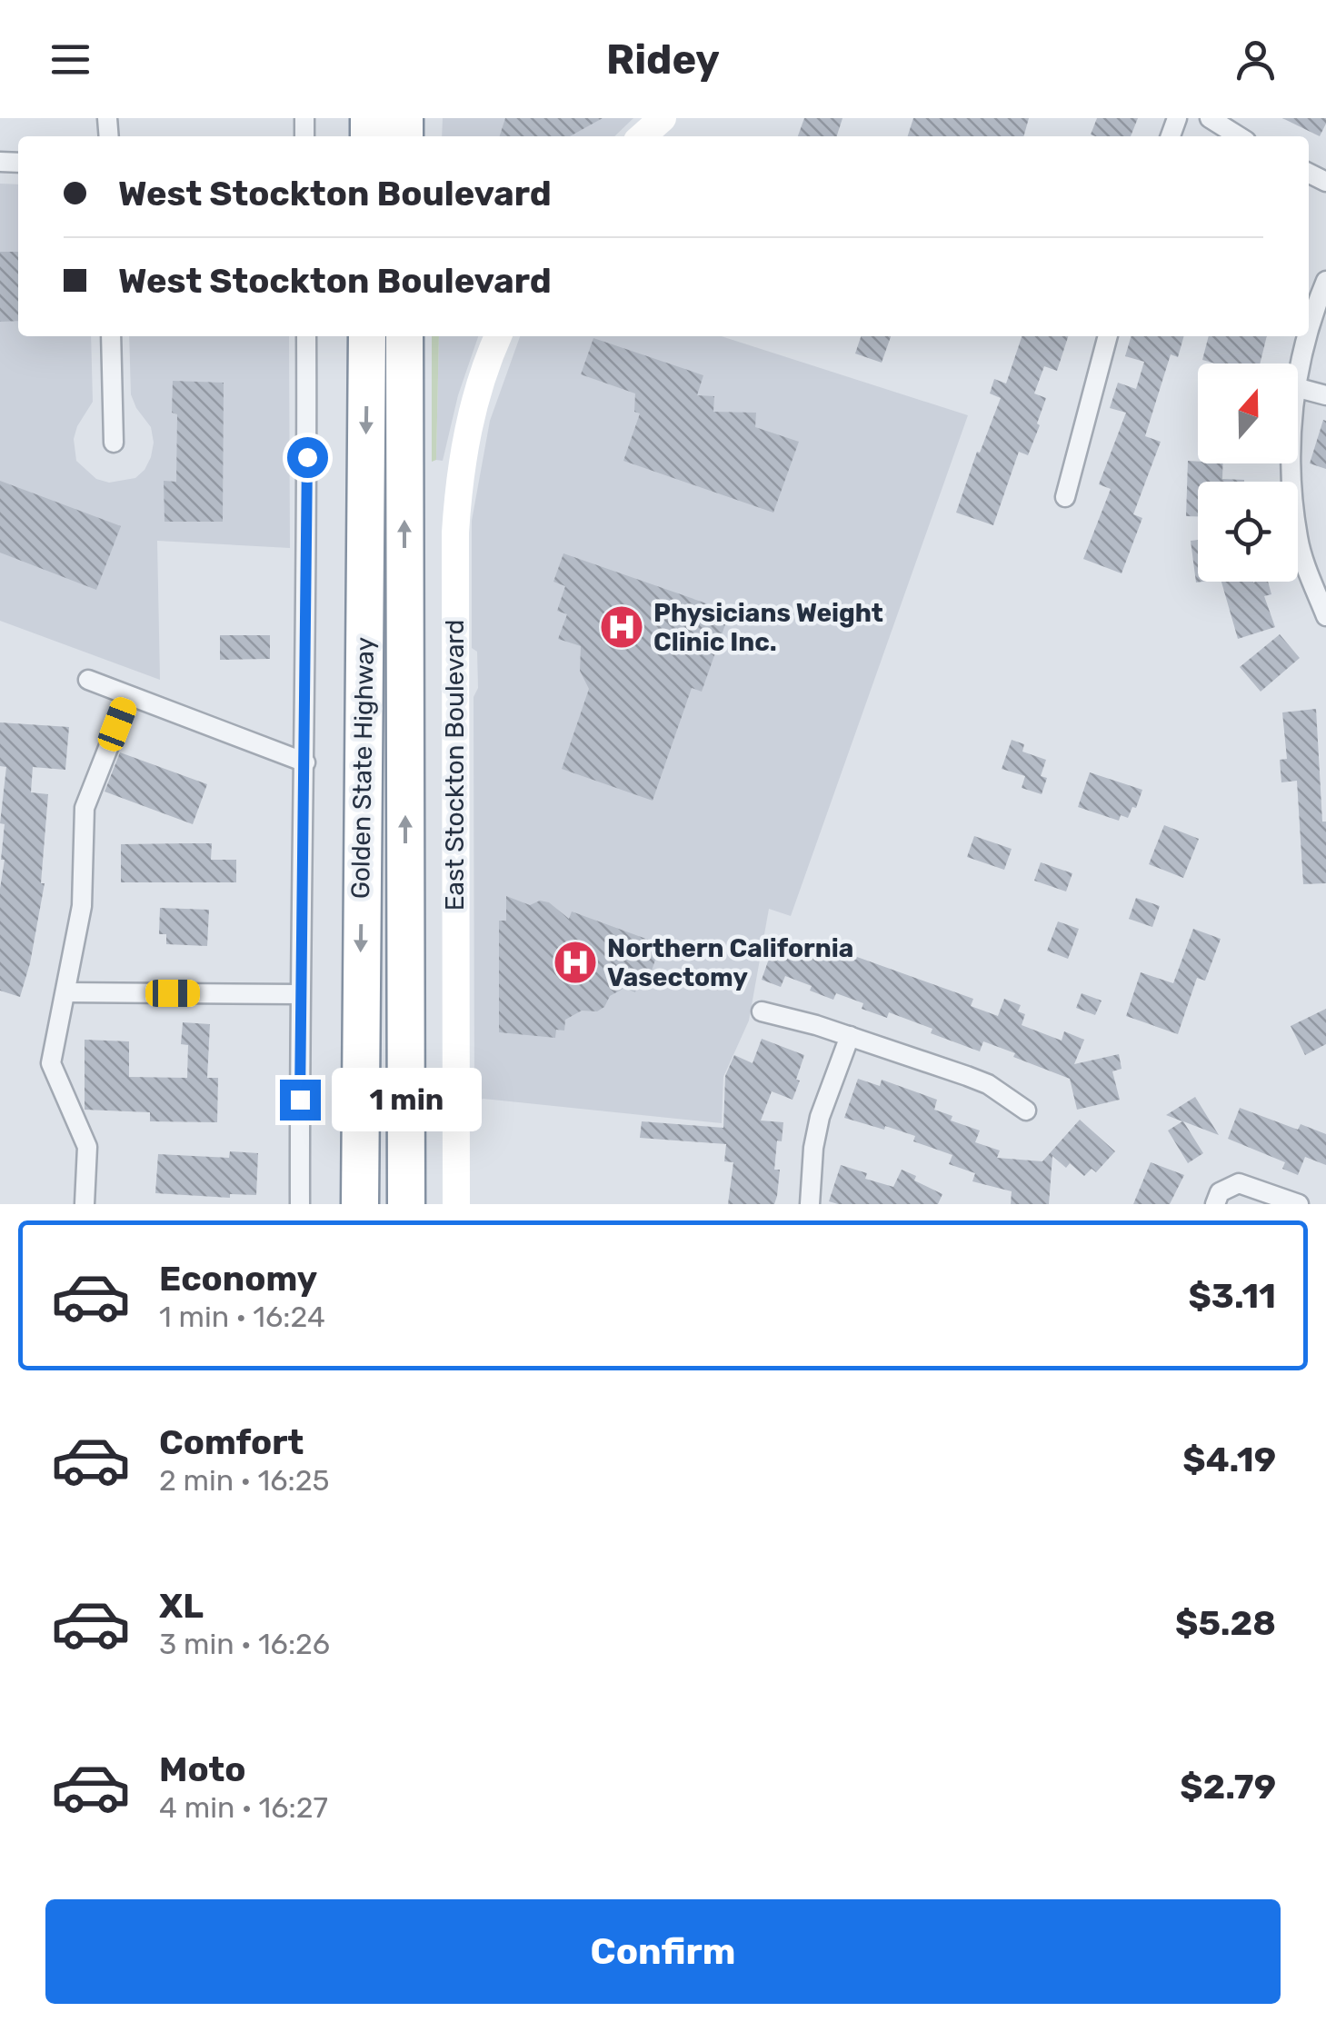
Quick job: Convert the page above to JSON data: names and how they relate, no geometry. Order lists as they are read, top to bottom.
{
  "streets": {
    "highway": ["Golden State Highway"],
    "street": ["East Stockton Boulevard"]
  },
  "places": {
    "hospital": ["Physicians Weight Clinic Inc.", "Northern California Vasectomy"]
  },
  "north": "top",
  "page": {
    "header": "Ridey",
    "banner": ["West Stockton Boulevard", "West Stockton Boulevard"],
    "bubble": "1 min",
    "list": [
      {
        "name": "Economy",
        "note": "1 min · 16:24",
        "value": "$3.11"
      },
      {
        "name": "Comfort",
        "note": "2 min · 16:25",
        "value": "$4.19"
      },
      {
        "name": "XL",
        "note": "3 min · 16:26",
        "value": "$5.28"
      },
      {
        "name": "Moto",
        "note": "4 min · 16:27",
        "value": "$2.79"
      }
    ],
    "buttons": "Confirm"
  }
}
